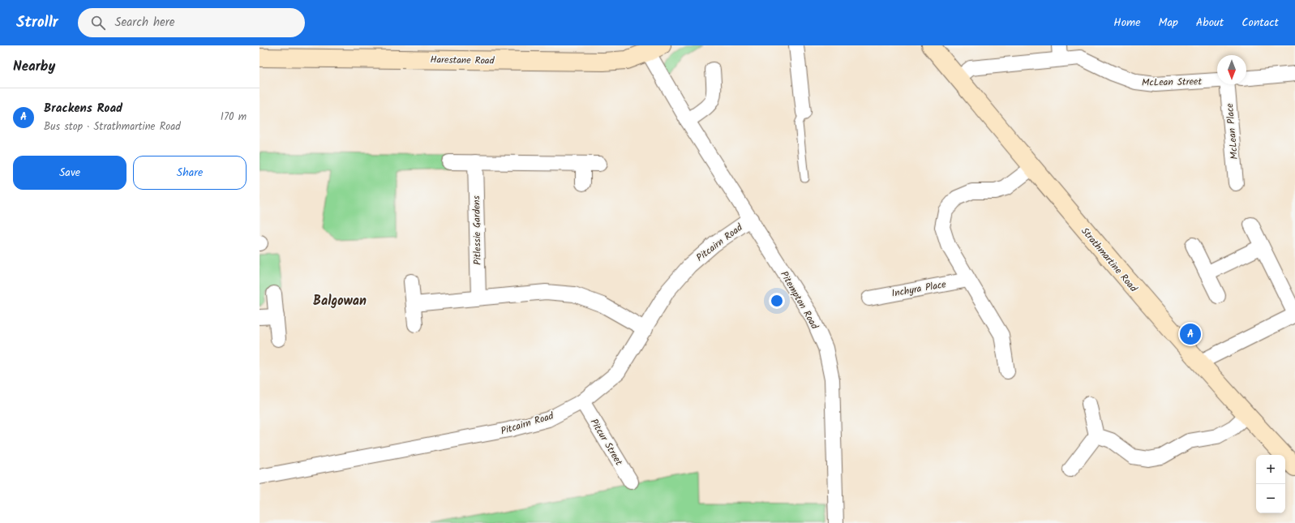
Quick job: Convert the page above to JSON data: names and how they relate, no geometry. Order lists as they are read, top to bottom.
{
  "streets": {
    "street": [
      "Harestane Road",
      "McLean Street",
      "McLean Place",
      "Pitlessie Gardens",
      "Pitcairn Road",
      "Strathmartine Road",
      "Inchyra Place",
      "Pitempton Road",
      "Pitcur Street"
    ]
  },
  "crossings": [
    ["Harestane Road", "Pitempton Road"],
    ["McLean Street", "Strathmartine Road"],
    ["Pitcairn Road", "Pitempton Road"],
    ["Pitcairn Road", "Pitcur Street"]
  ],
  "districts": ["Balgowan"],
  "north": "bottom",
  "page": {
    "header": "Strollr",
    "search": "Search here",
    "nav": [
      "Home",
      "Map",
      "About",
      "Contact"
    ],
    "heading": "Nearby",
    "list": [
      {
        "mark": "A",
        "name": "Brackens Road",
        "note": "Bus stop · Strathmartine Road",
        "value": "170 m"
      }
    ],
    "buttons": ["Save", "Share"],
    "pins": "A",
    "map_buttons": ["+", "−"]
  }
}
